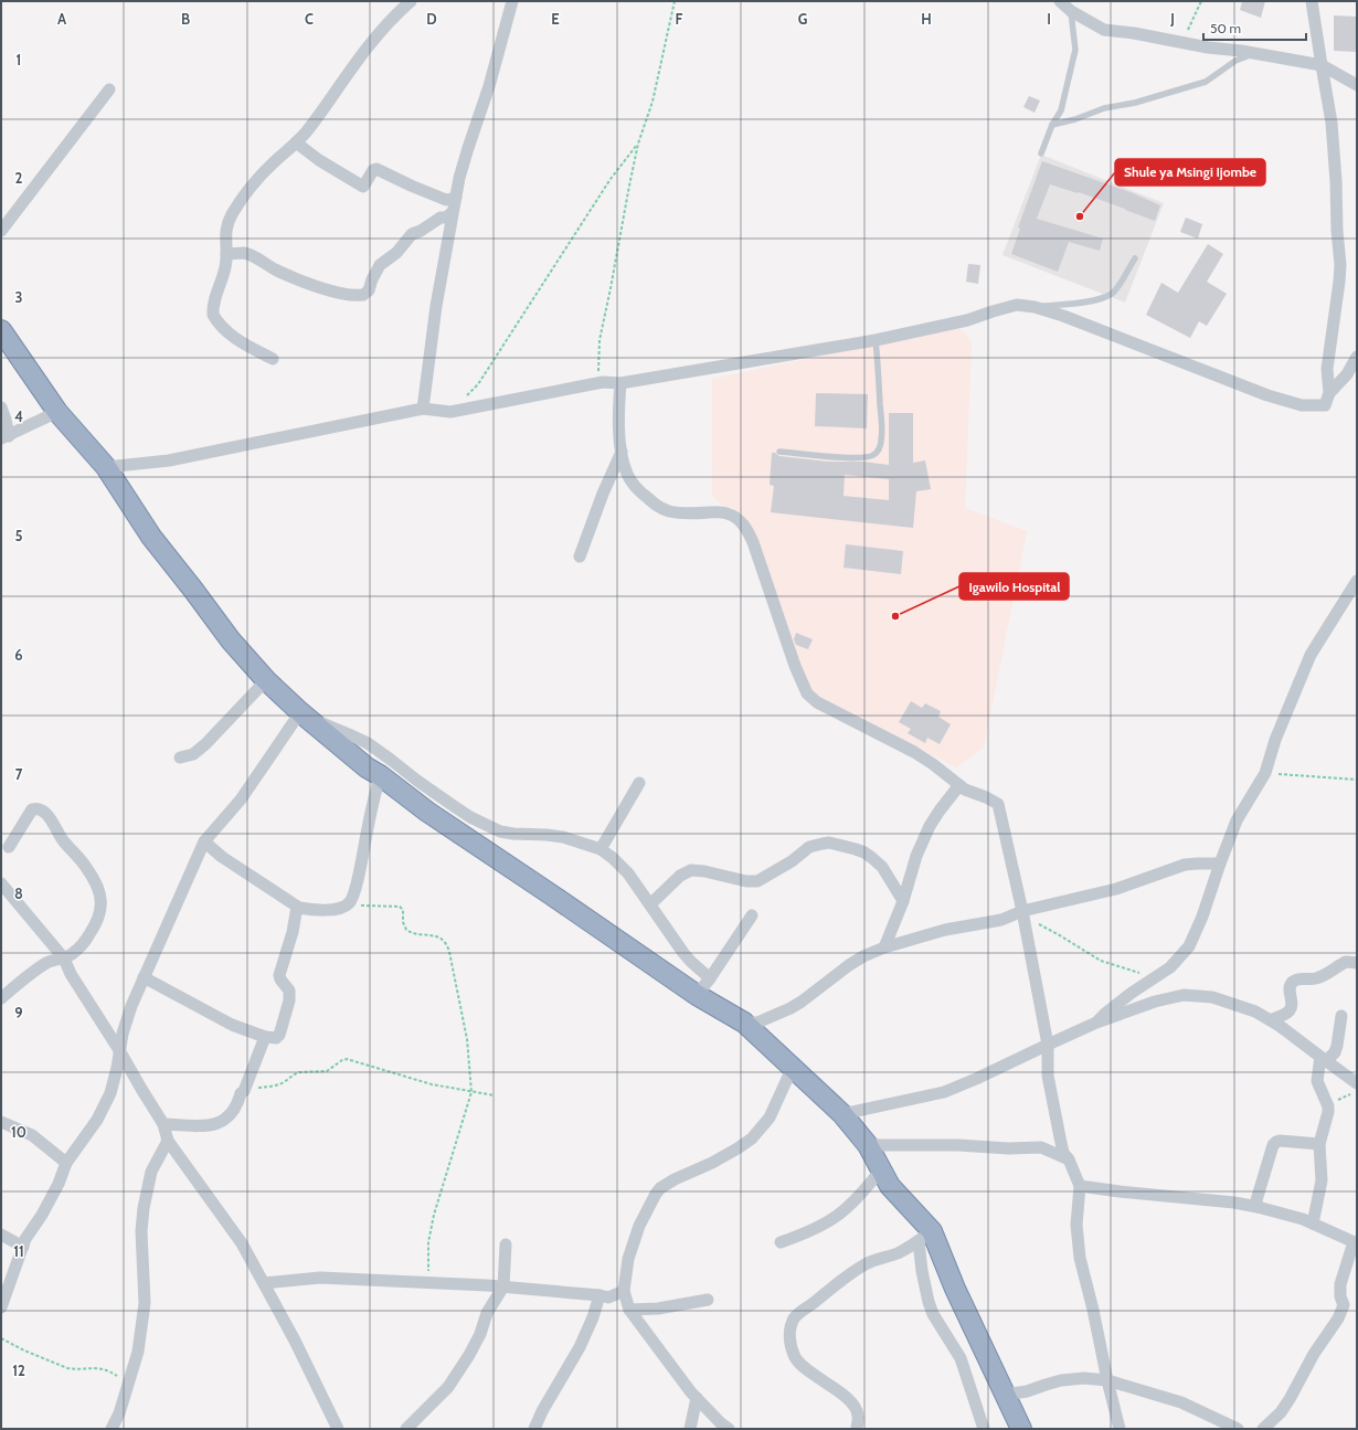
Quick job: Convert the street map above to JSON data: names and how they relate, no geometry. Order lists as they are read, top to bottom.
{
  "places": ["Shule ya Msingi Ijombe", "Igawilo Hospital"],
  "scale_bar": "50 m",
  "grid": {
    "columns": [
      "A",
      "B",
      "C",
      "D",
      "E",
      "F",
      "G",
      "H",
      "I",
      "J"
    ],
    "rows": [
      "1",
      "2",
      "3",
      "4",
      "5",
      "6",
      "7",
      "8",
      "9",
      "10",
      "11",
      "12"
    ]
  }
}
